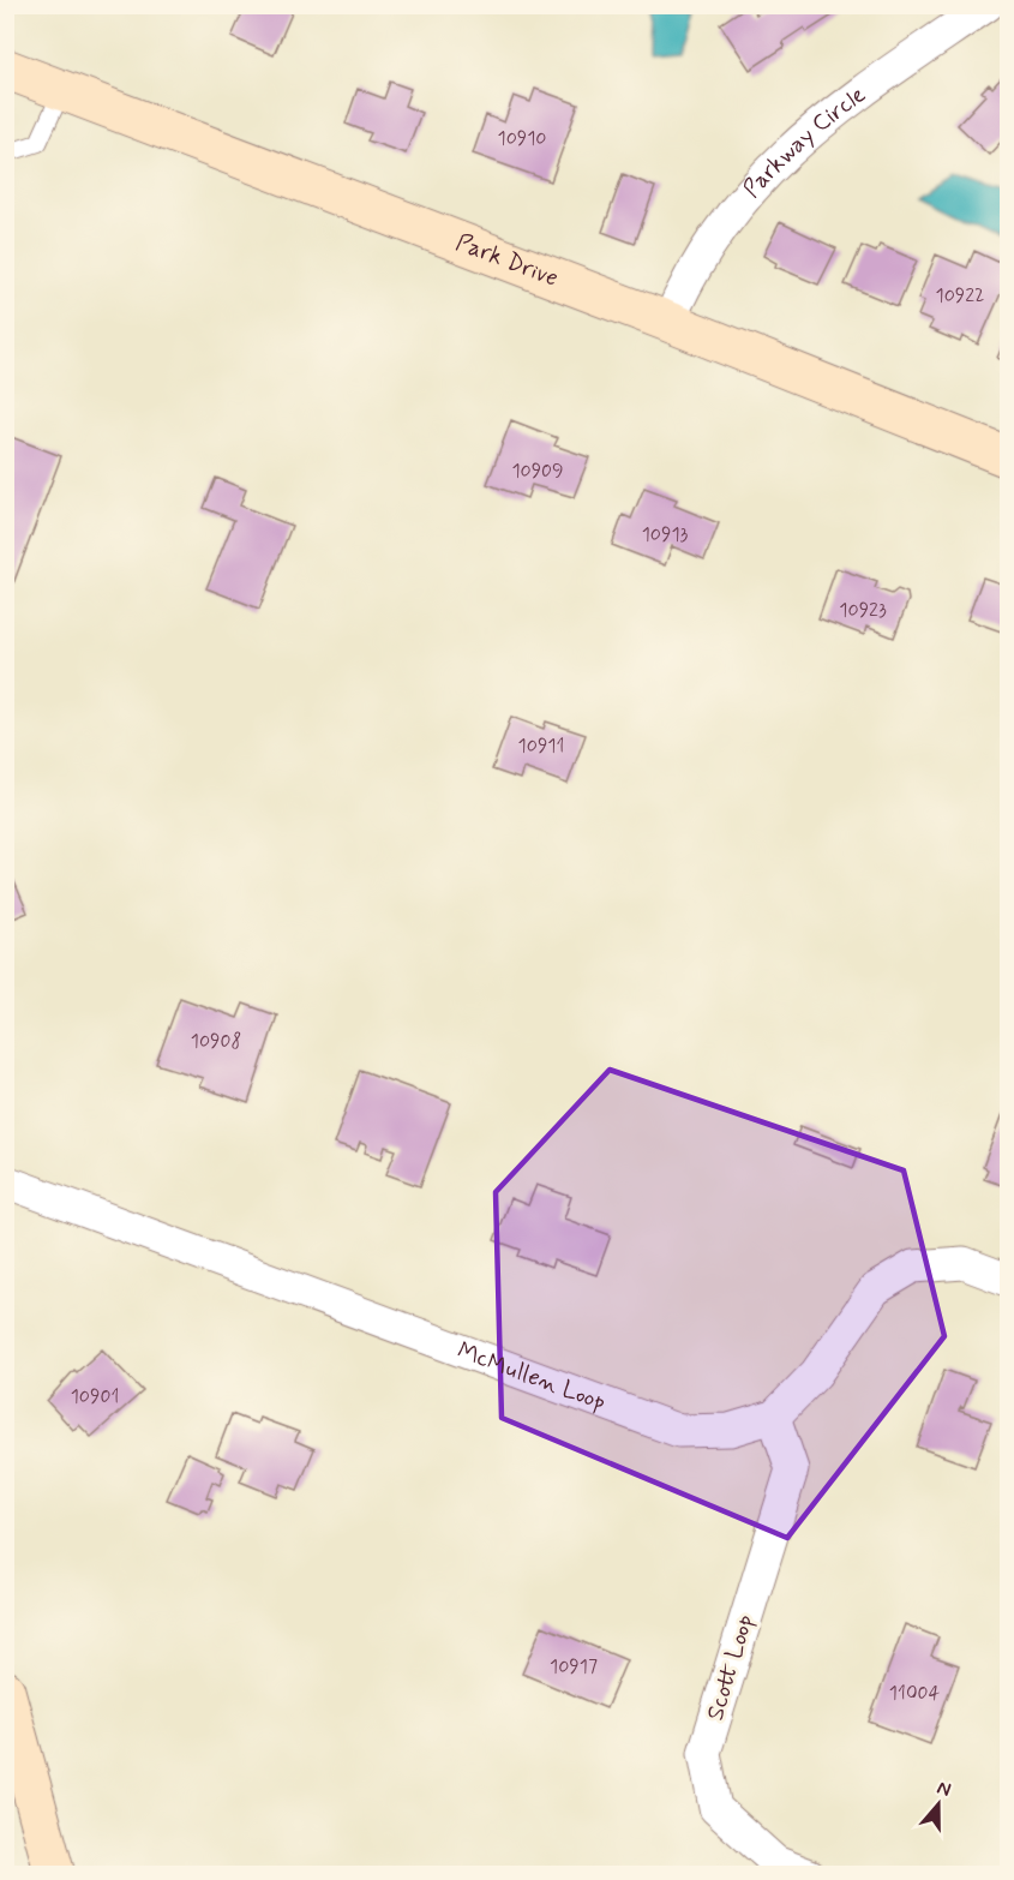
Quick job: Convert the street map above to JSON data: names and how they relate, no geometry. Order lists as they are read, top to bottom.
{
  "streets": {
    "street": [
      "Parkway Circle",
      "Park Drive",
      "McMullen Loop",
      "Scott Loop"
    ]
  },
  "crossings": [
    ["Parkway Circle", "Park Drive"],
    ["McMullen Loop", "Scott Loop"]
  ],
  "house_numbers": [
    "10910",
    "10922",
    "10909",
    "10913",
    "10923",
    "10911",
    "10908",
    "10901",
    "10917",
    "11004"
  ],
  "north": "top"
}
